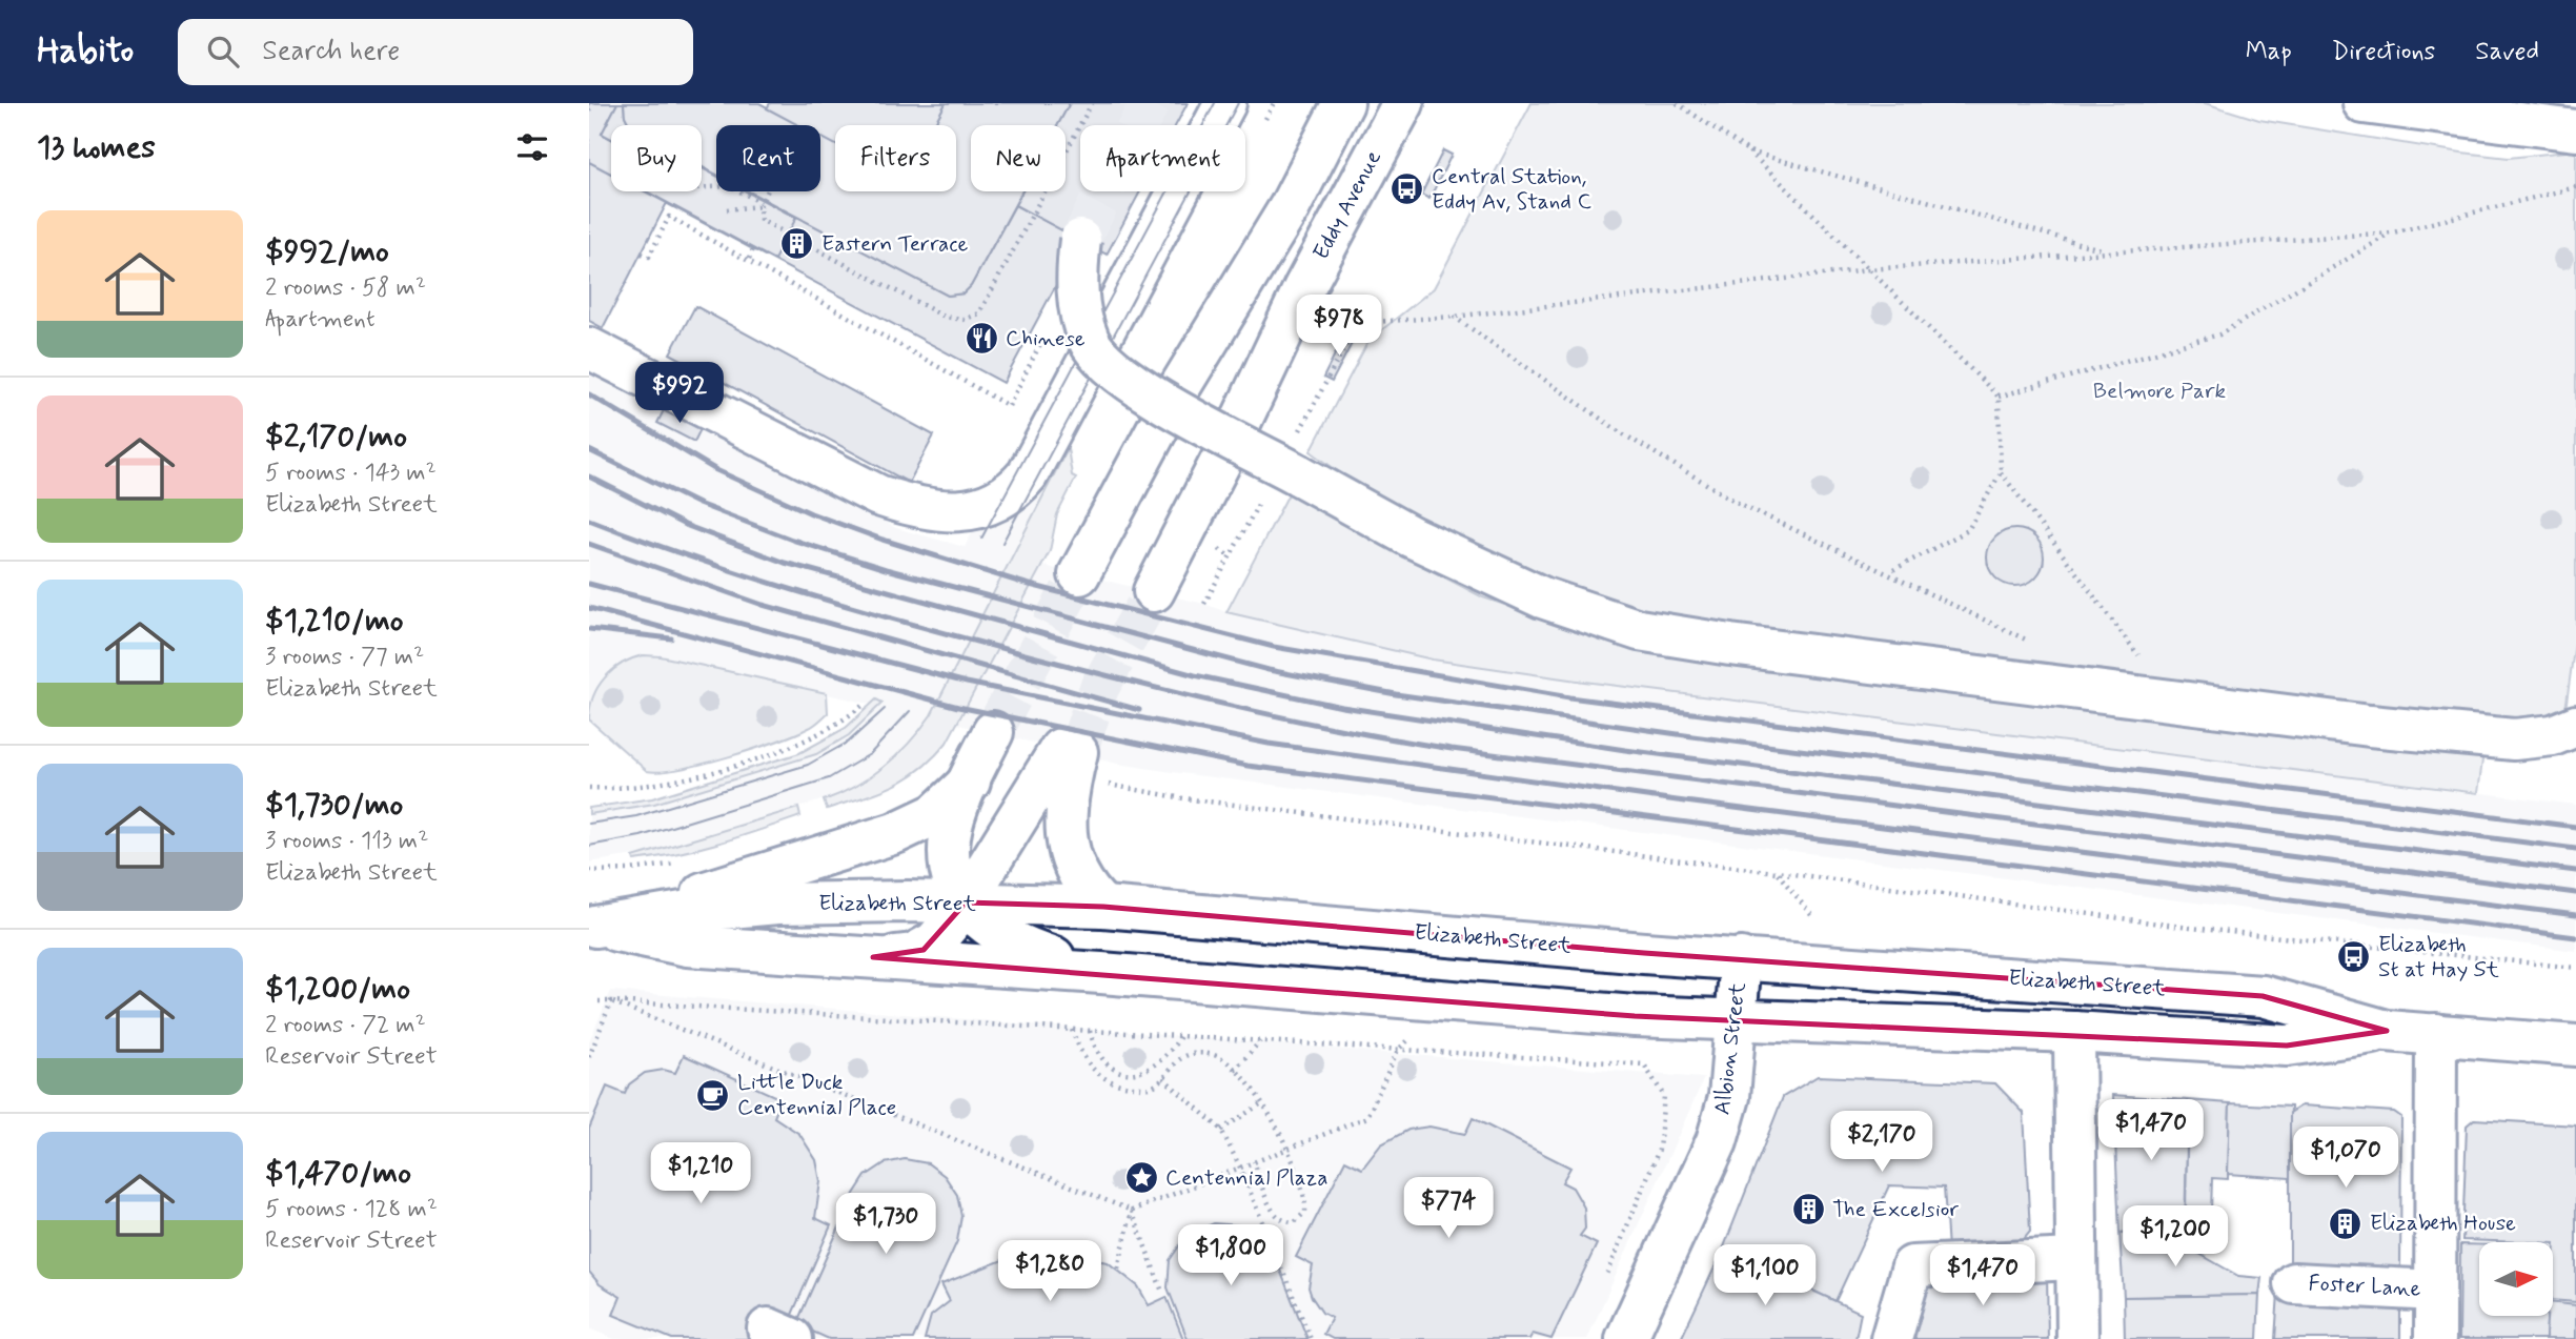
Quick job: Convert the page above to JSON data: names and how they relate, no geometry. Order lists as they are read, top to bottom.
{
  "streets": {
    "main road": [
      "Eddy Avenue",
      "Elizabeth Street",
      "Albion Street",
      "Foster Lane"
    ]
  },
  "crossings": [
    ["Elizabeth Street", "Albion Street"]
  ],
  "parks": ["Belmore Park"],
  "places": {
    "bus stop": ["Central Station, Eddy Av, Stand C", "Elizabeth St at Hay St"],
    "building": ["Eastern Terrace", "The Excelsior", "Elizabeth House"],
    "restaurant": ["Chinese"],
    "cafe": ["Little Duck Centennial Place"],
    "place": ["Centennial Plaza"]
  },
  "north": "right",
  "page": {
    "header": "Habito",
    "search": "Search here",
    "nav": ["Map", "Directions", "Saved"],
    "heading": "13 homes",
    "chip": [
      "Buy",
      "Rent",
      "Filters",
      "New",
      "Apartment"
    ],
    "list": [
      {
        "name": "$992/mo",
        "note": "2 rooms · 58 m² · Apartment"
      },
      {
        "name": "$2,170/mo",
        "note": "5 rooms · 143 m² · Elizabeth Street"
      },
      {
        "name": "$1,210/mo",
        "note": "3 rooms · 77 m² · Elizabeth Street"
      },
      {
        "name": "$1,730/mo",
        "note": "3 rooms · 113 m² · Elizabeth Street"
      },
      {
        "name": "$1,200/mo",
        "note": "2 rooms · 72 m² · Reservoir Street"
      },
      {
        "name": "$1,470/mo",
        "note": "5 rooms · 128 m² · Reservoir Street"
      }
    ],
    "price": [
      "$978",
      "$992",
      "$1,470",
      "$2,170",
      "$1,070",
      "$1,210",
      "$774",
      "$1,730",
      "$1,200",
      "$1,800",
      "$1,280",
      "$1,100",
      "$1,470"
    ]
  }
}
